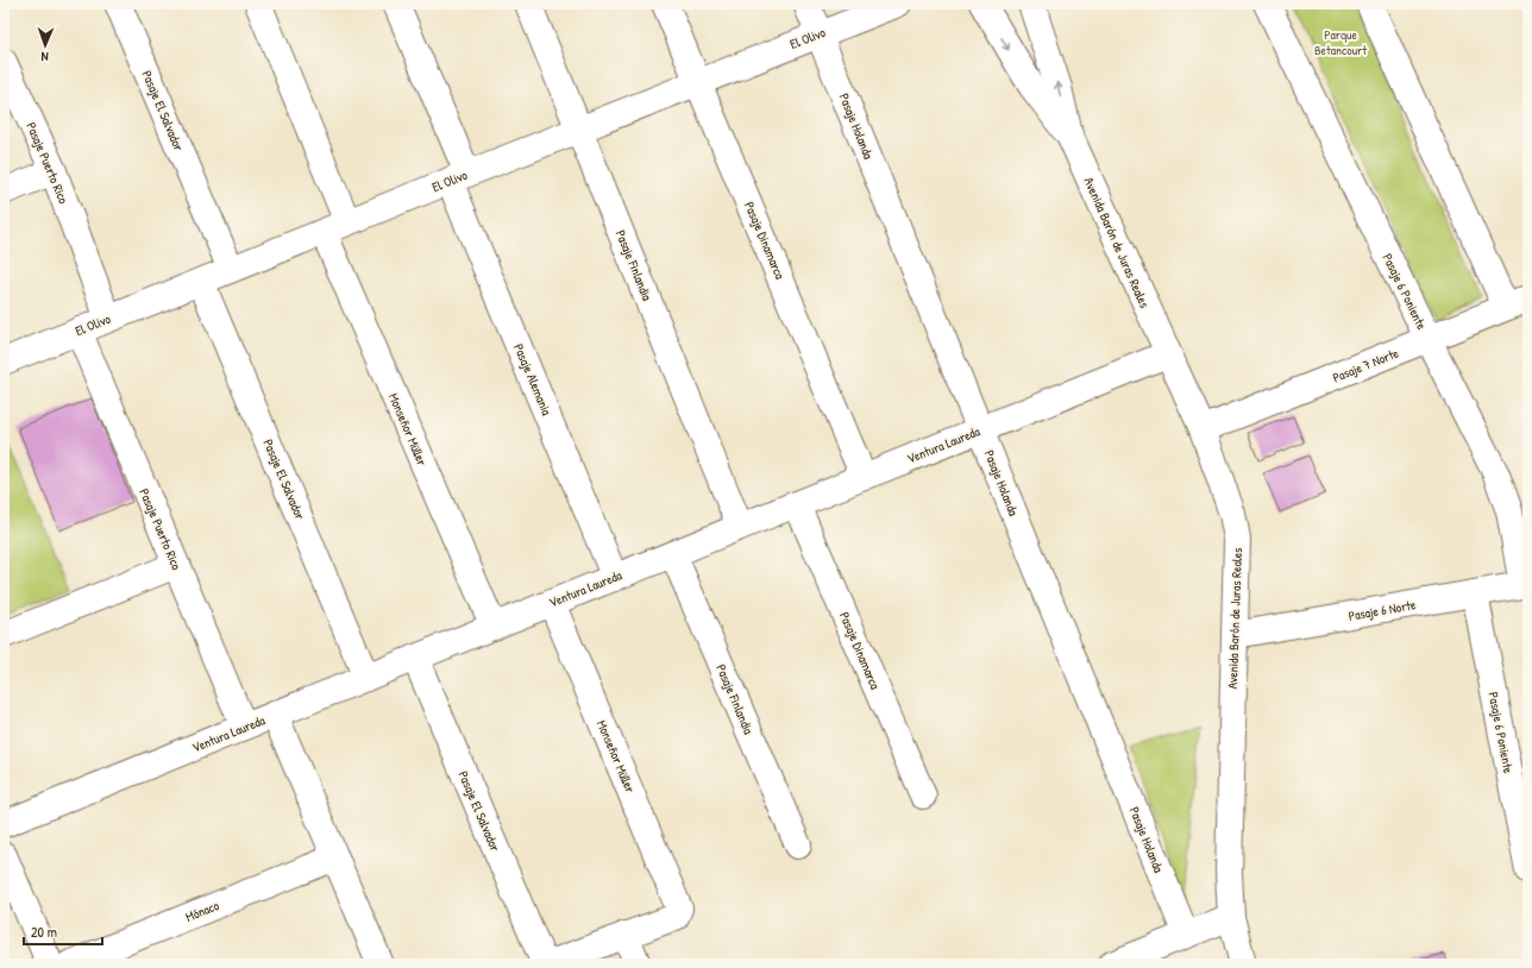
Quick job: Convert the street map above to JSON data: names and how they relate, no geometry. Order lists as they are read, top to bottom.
{
  "streets": {
    "street": [
      "El Olivo",
      "Pasaje El Salvador",
      "Pasaje Holanda",
      "Pasaje Puerto Rico",
      "Pasaje Dinamarca",
      "Avenida Barón de Juras Reales",
      "Pasaje Finlandia",
      "Pasaje 6 Poniente",
      "Pasaje 7 Norte",
      "Pasaje Alemania",
      "Monseñor Müller",
      "Ventura Laureda",
      "Pasaje 6 Norte",
      "Mónaco"
    ]
  },
  "crossings": [
    ["El Olivo", "Pasaje El Salvador"],
    ["El Olivo", "Pasaje Holanda"],
    ["El Olivo", "Pasaje Puerto Rico"],
    ["El Olivo", "Pasaje Dinamarca"],
    ["El Olivo", "Pasaje Finlandia"],
    ["El Olivo", "Pasaje Alemania"],
    ["El Olivo", "Monseñor Müller"],
    ["Pasaje El Salvador", "Ventura Laureda"],
    ["Pasaje Holanda", "Ventura Laureda"],
    ["Pasaje Puerto Rico", "Ventura Laureda"],
    ["Pasaje Dinamarca", "Ventura Laureda"],
    ["Avenida Barón de Juras Reales", "Pasaje 7 Norte"],
    ["Avenida Barón de Juras Reales", "Ventura Laureda"],
    ["Avenida Barón de Juras Reales", "Pasaje 6 Norte"],
    ["Pasaje Finlandia", "Ventura Laureda"],
    ["Pasaje 6 Poniente", "Pasaje 7 Norte"],
    ["Pasaje 6 Poniente", "Pasaje 6 Norte"],
    ["Pasaje Alemania", "Ventura Laureda"],
    ["Monseñor Müller", "Ventura Laureda"]
  ],
  "parks": ["Parque Betancourt"],
  "scale_bar": "20 m",
  "north": "bottom"
}
